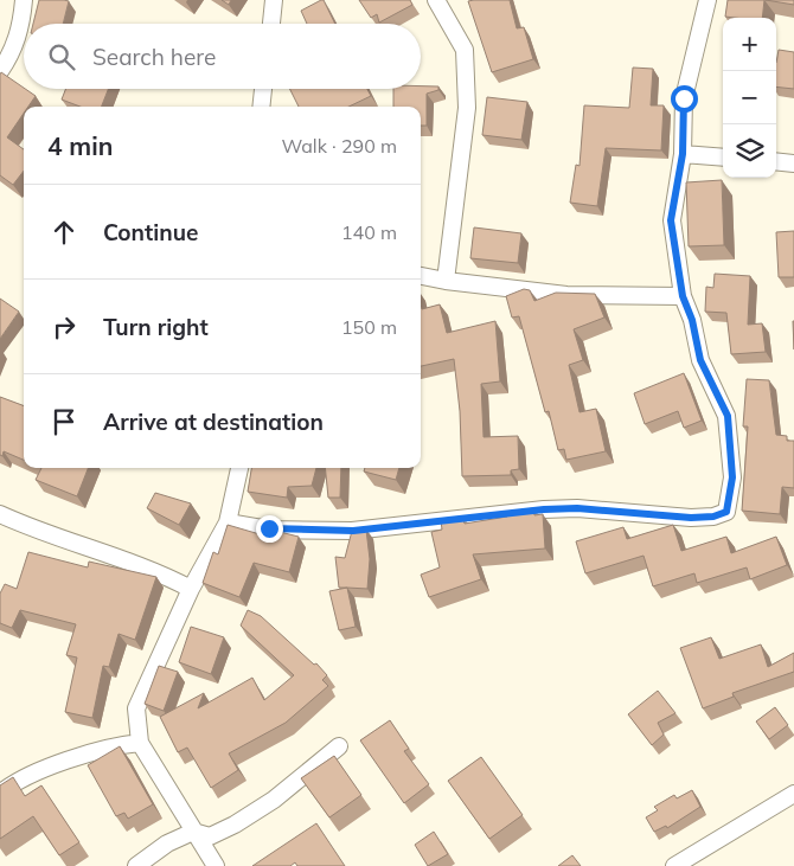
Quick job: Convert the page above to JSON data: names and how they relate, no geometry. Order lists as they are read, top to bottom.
{
  "page": {
    "map_buttons": ["+", "−"],
    "search": "Search here",
    "heading": ["4 min", "Walk · 290 m"],
    "list": [
      ["Continue", "140 m"],
      ["Turn right", "150 m"],
      "Arrive at destination"
    ]
  }
}
